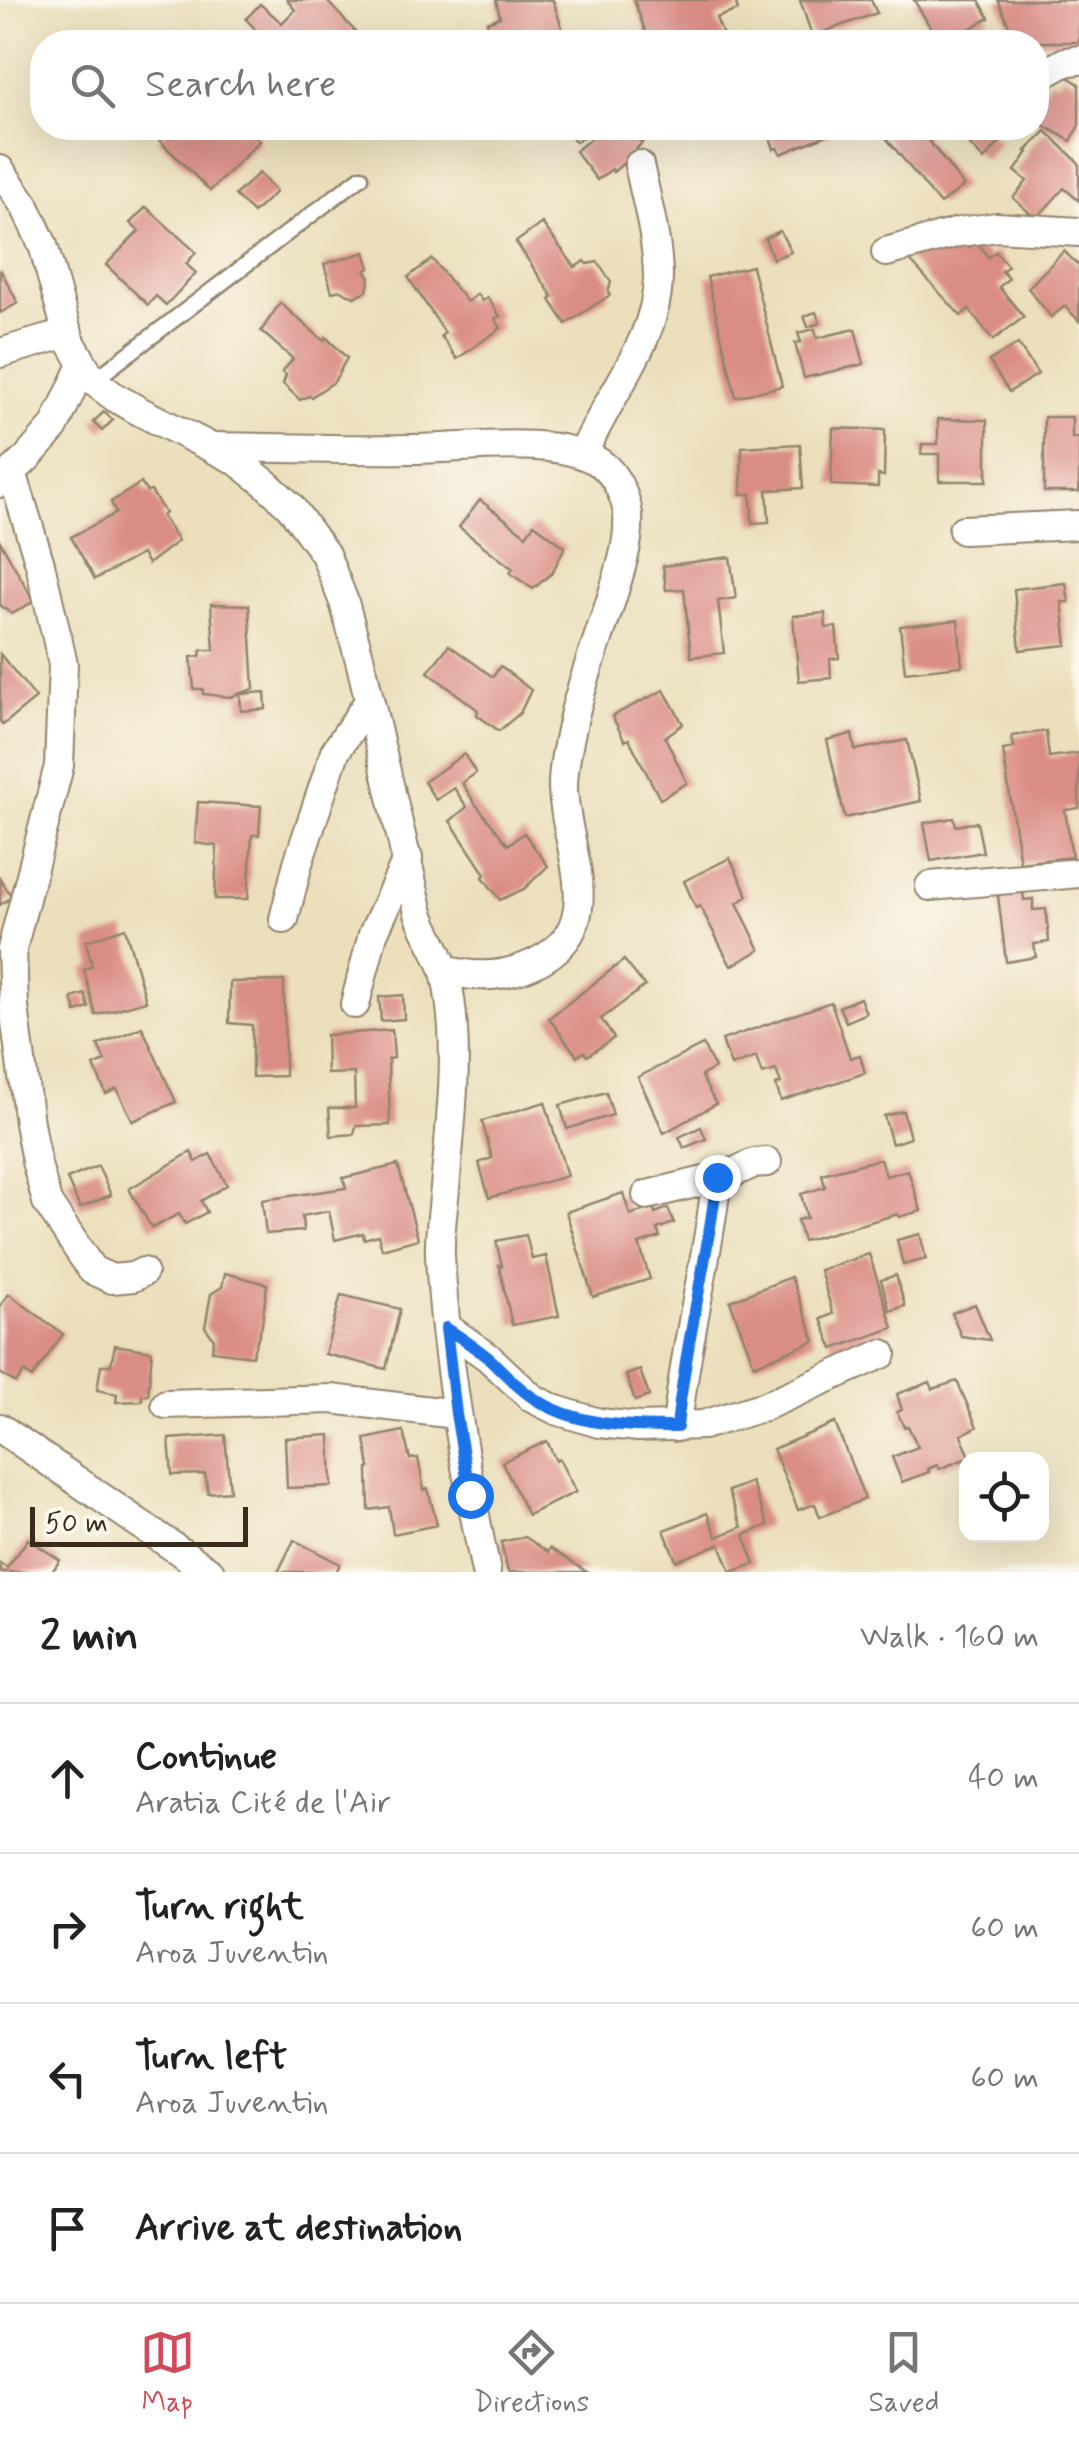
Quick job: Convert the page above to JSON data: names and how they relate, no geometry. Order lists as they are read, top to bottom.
{
  "scale_bar": "50 m",
  "page": {
    "search": "Search here",
    "scale": "50 m",
    "heading": ["2 min", "Walk · 160 m"],
    "list": [
      ["Continue", "Aratia Cité de l'Air", "40 m"],
      ["Turn right", "Aroa Juventin", "60 m"],
      ["Turn left", "Aroa Juventin", "60 m"],
      "Arrive at destination"
    ],
    "nav": ["Map", "Directions", "Saved"]
  }
}
